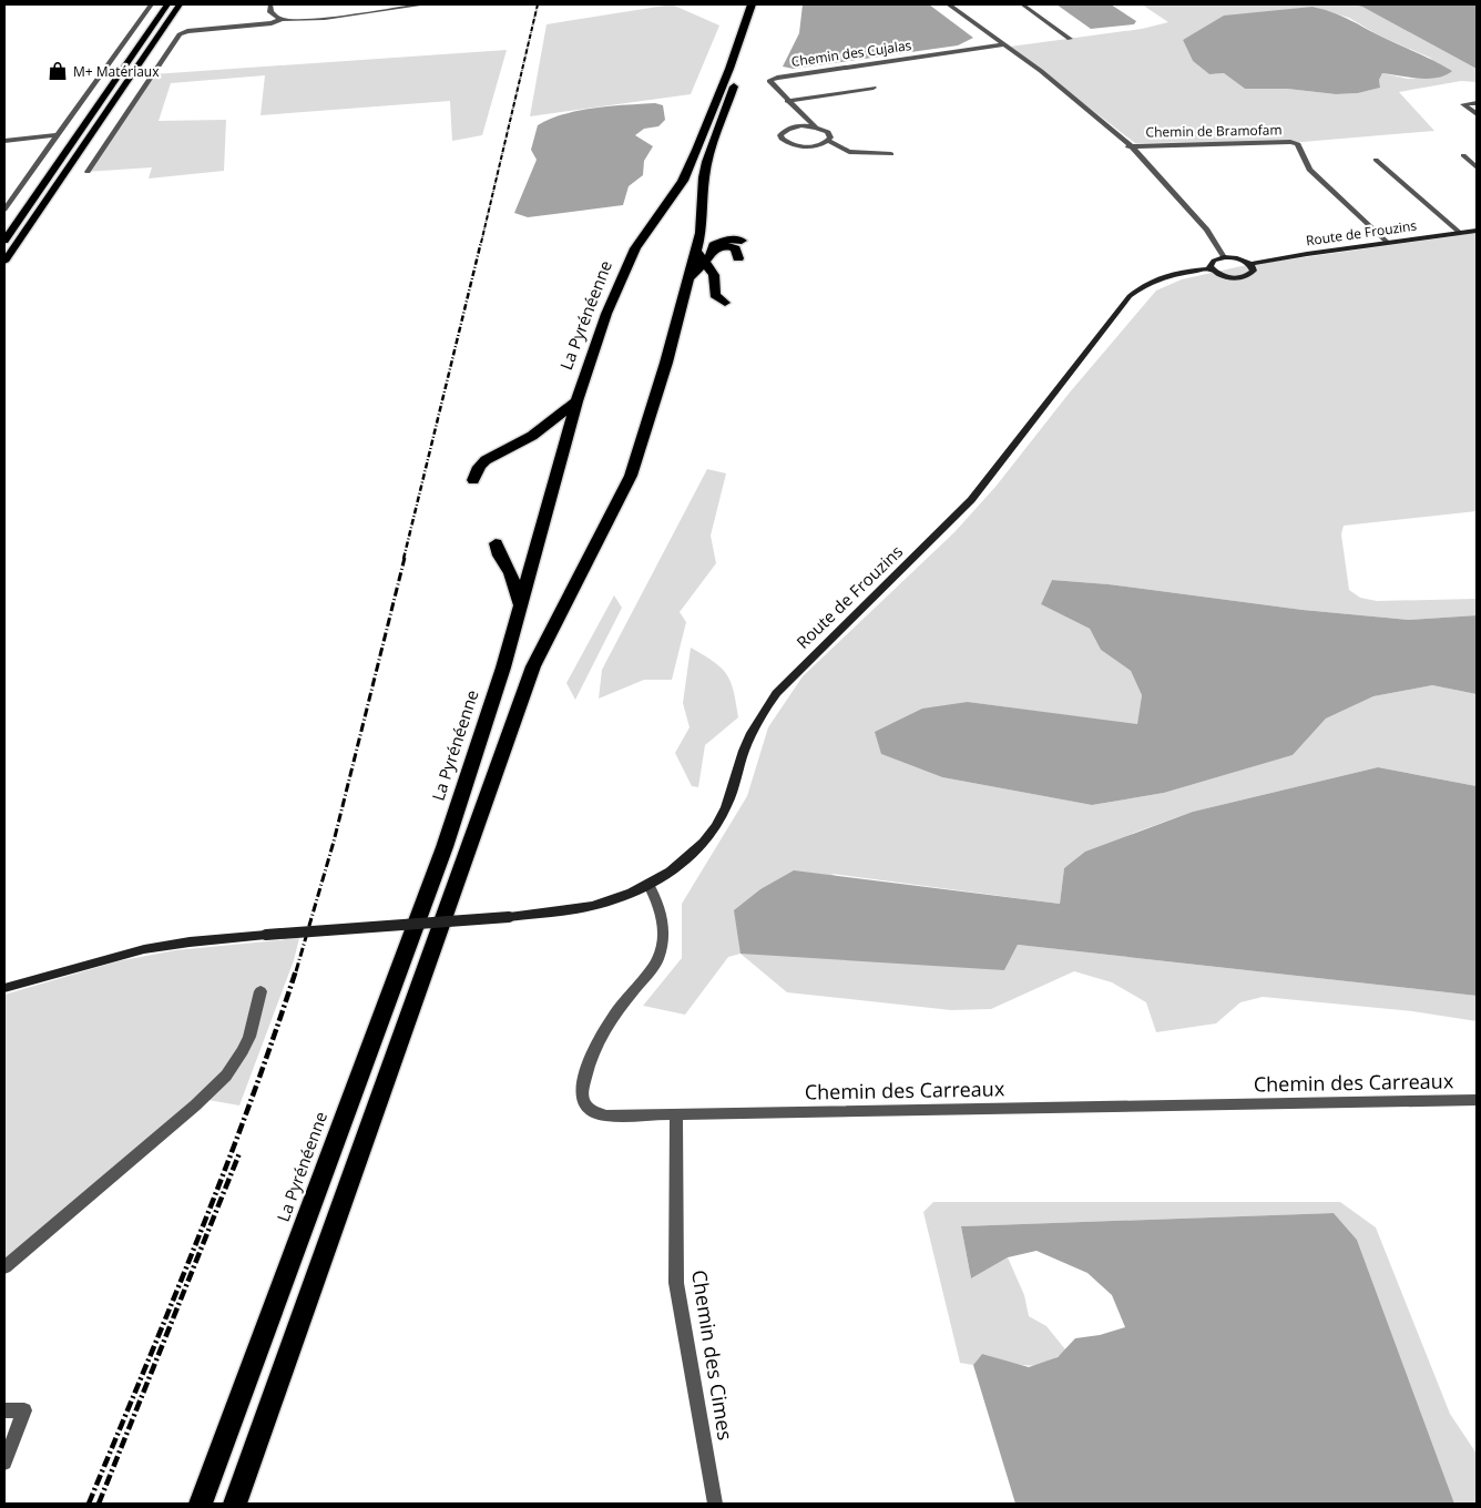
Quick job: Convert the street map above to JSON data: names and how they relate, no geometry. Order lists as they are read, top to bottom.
{
  "streets": {
    "highway": ["La Pyrénéenne"],
    "main road": ["Route de Frouzins"],
    "street": [
      "Chemin des Cujalas",
      "Chemin de Bramofam",
      "Chemin des Carreaux",
      "Chemin des Cimes"
    ]
  },
  "crossings": [
    ["Chemin de Bramofam", "Route de Frouzins"],
    ["Route de Frouzins", "Chemin des Carreaux"],
    ["Chemin des Carreaux", "Chemin des Cimes"]
  ],
  "places": {
    "shop": ["M+ Matériaux"]
  }
}
